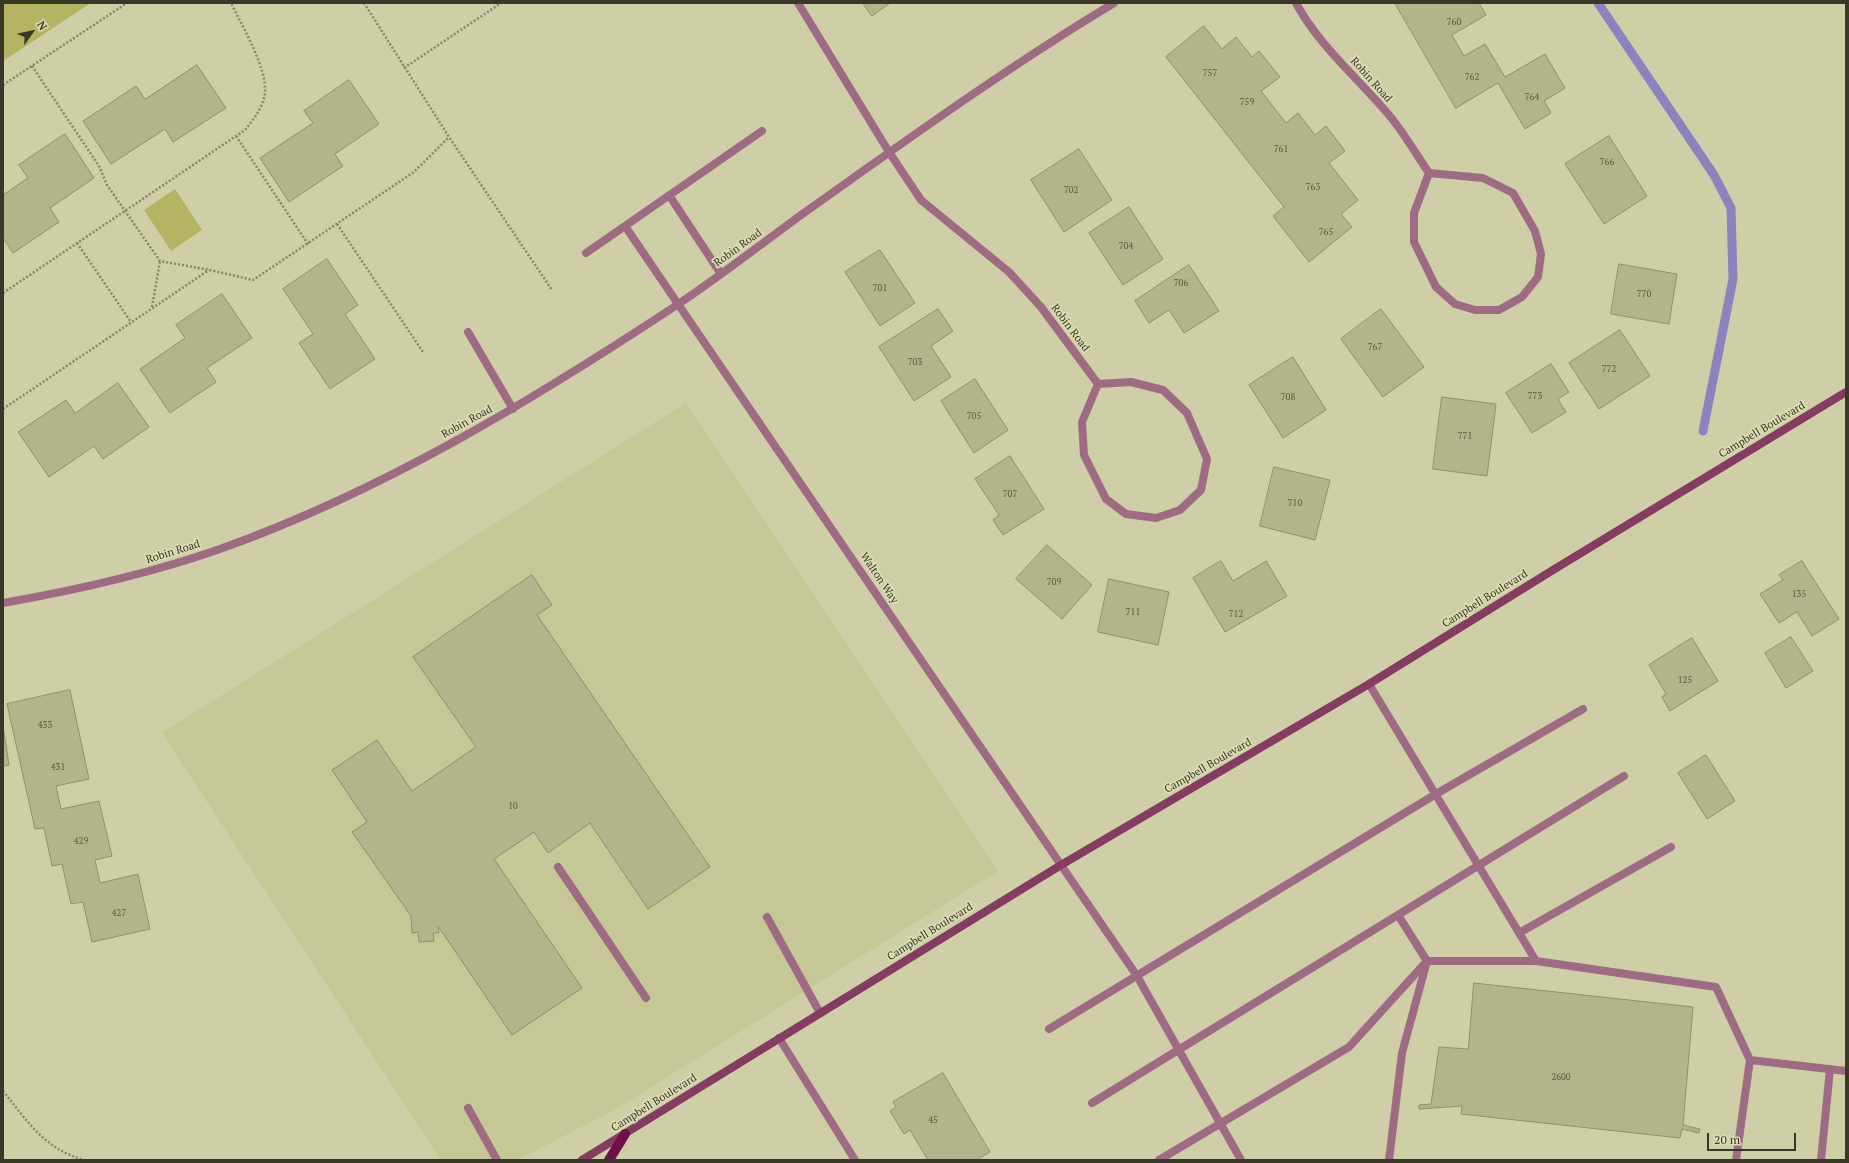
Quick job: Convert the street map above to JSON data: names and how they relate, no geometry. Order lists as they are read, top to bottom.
{
  "streets": {
    "main road": ["Campbell Boulevard"],
    "street": ["Robin Road", "Walton Way"]
  },
  "crossings": [
    ["Robin Road", "Walton Way"],
    ["Campbell Boulevard", "Walton Way"]
  ],
  "house_numbers": [
    "760",
    "757",
    "762",
    "764",
    "759",
    "761",
    "766",
    "763",
    "702",
    "765",
    "704",
    "706",
    "701",
    "770",
    "767",
    "703",
    "772",
    "773",
    "708",
    "705",
    "771",
    "707",
    "710",
    "709",
    "135",
    "711",
    "712",
    "125",
    "433",
    "431",
    "10",
    "429",
    "427",
    "2600",
    "45"
  ],
  "scale_bar": "20 m",
  "north": "top right"
}
